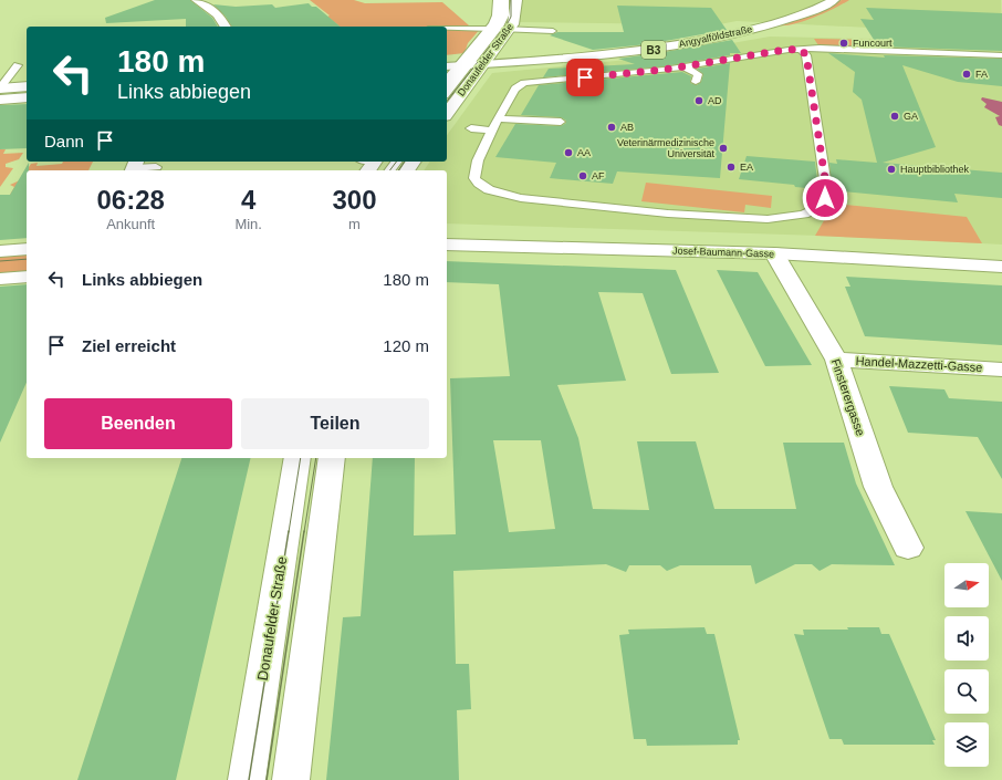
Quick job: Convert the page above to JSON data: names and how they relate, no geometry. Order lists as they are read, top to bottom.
{
  "streets": {
    "main road": [
      "Angyalföldstraße",
      "B3",
      "Donaufelder Straße",
      "Josef-Baumann-Gasse",
      "Handel-Mazzetti-Gasse",
      "Finsterergasse"
    ]
  },
  "crossings": [
    ["Angyalföldstraße", "B3"],
    ["Angyalföldstraße", "Donaufelder Straße"],
    ["B3", "Donaufelder Straße"],
    ["Josef-Baumann-Gasse", "Finsterergasse"],
    ["Handel-Mazzetti-Gasse", "Finsterergasse"]
  ],
  "places": [
    "Funcourt",
    "FA",
    "AD",
    "GA",
    "AB",
    "Veterinärmedizinische Universität",
    "AA",
    "EA",
    "Hauptbibliothek",
    "AF"
  ],
  "north": "right",
  "page": {
    "turn": ["180 m", "Links abbiegen"],
    "then": "Dann",
    "eta": [
      "06:28",
      "Ankunft",
      "4",
      "Min.",
      "300",
      "m"
    ],
    "list": [
      {
        "name": "Links abbiegen",
        "value": "180 m"
      },
      {
        "name": "Ziel erreicht",
        "value": "120 m"
      }
    ],
    "buttons": ["Beenden", "Teilen"]
  }
}
